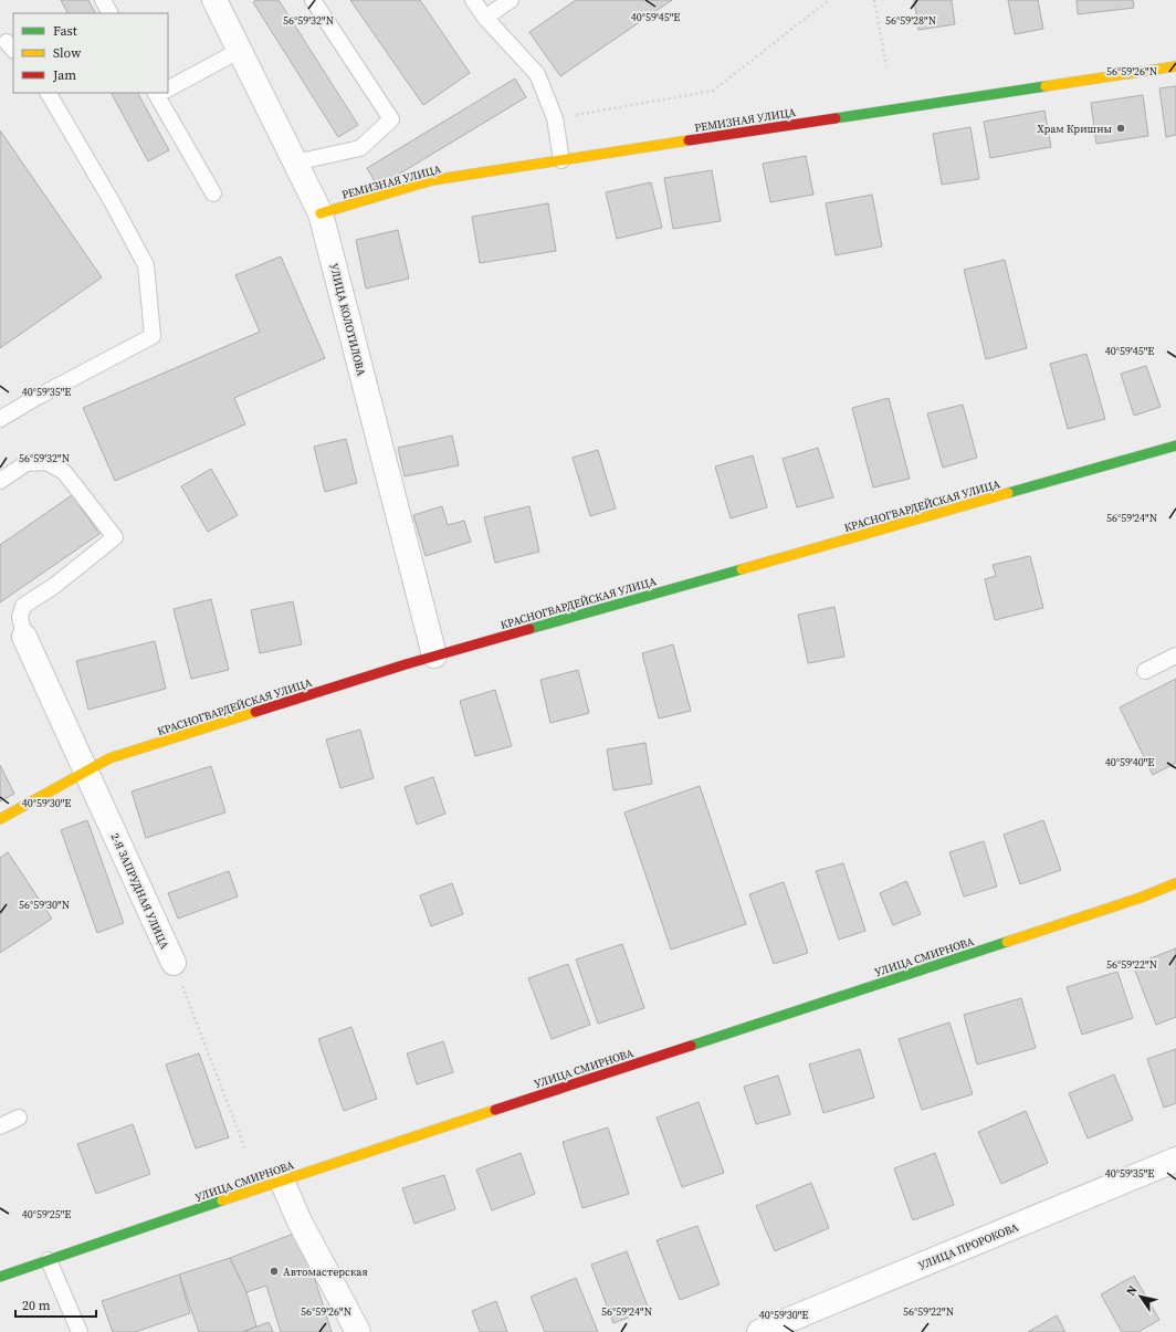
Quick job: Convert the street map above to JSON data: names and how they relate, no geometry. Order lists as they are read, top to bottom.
{
  "streets": {
    "street": [
      "РЕМИЗНАЯ УЛИЦА",
      "УЛИЦА КОЛОТИЛОВА",
      "КРАСНОГВАРДЕЙСКАЯ УЛИЦА",
      "2-Я ЗАПРУДНАЯ УЛИЦА",
      "УЛИЦА СМИРНОВА",
      "УЛИЦА ПРОРОКОВА"
    ]
  },
  "crossings": [
    ["РЕМИЗНАЯ УЛИЦА", "УЛИЦА КОЛОТИЛОВА"],
    ["УЛИЦА КОЛОТИЛОВА", "КРАСНОГВАРДЕЙСКАЯ УЛИЦА"],
    ["КРАСНОГВАРДЕЙСКАЯ УЛИЦА", "2-Я ЗАПРУДНАЯ УЛИЦА"]
  ],
  "places": ["Храм Кришны", "Автомастерская"],
  "legend": ["Fast", "Slow", "Jam"],
  "scale_bar": "20 m",
  "north": "top left",
  "coordinates": [
    "40°59'45\"E",
    "56°59'32\"N",
    "56°59'28\"N",
    "56°59'26\"N",
    "40°59'35\"E",
    "56°59'24\"N",
    "40°59'40\"E",
    "40°59'30\"E",
    "56°59'30\"N",
    "56°59'22\"N",
    "40°59'25\"E"
  ]
}
